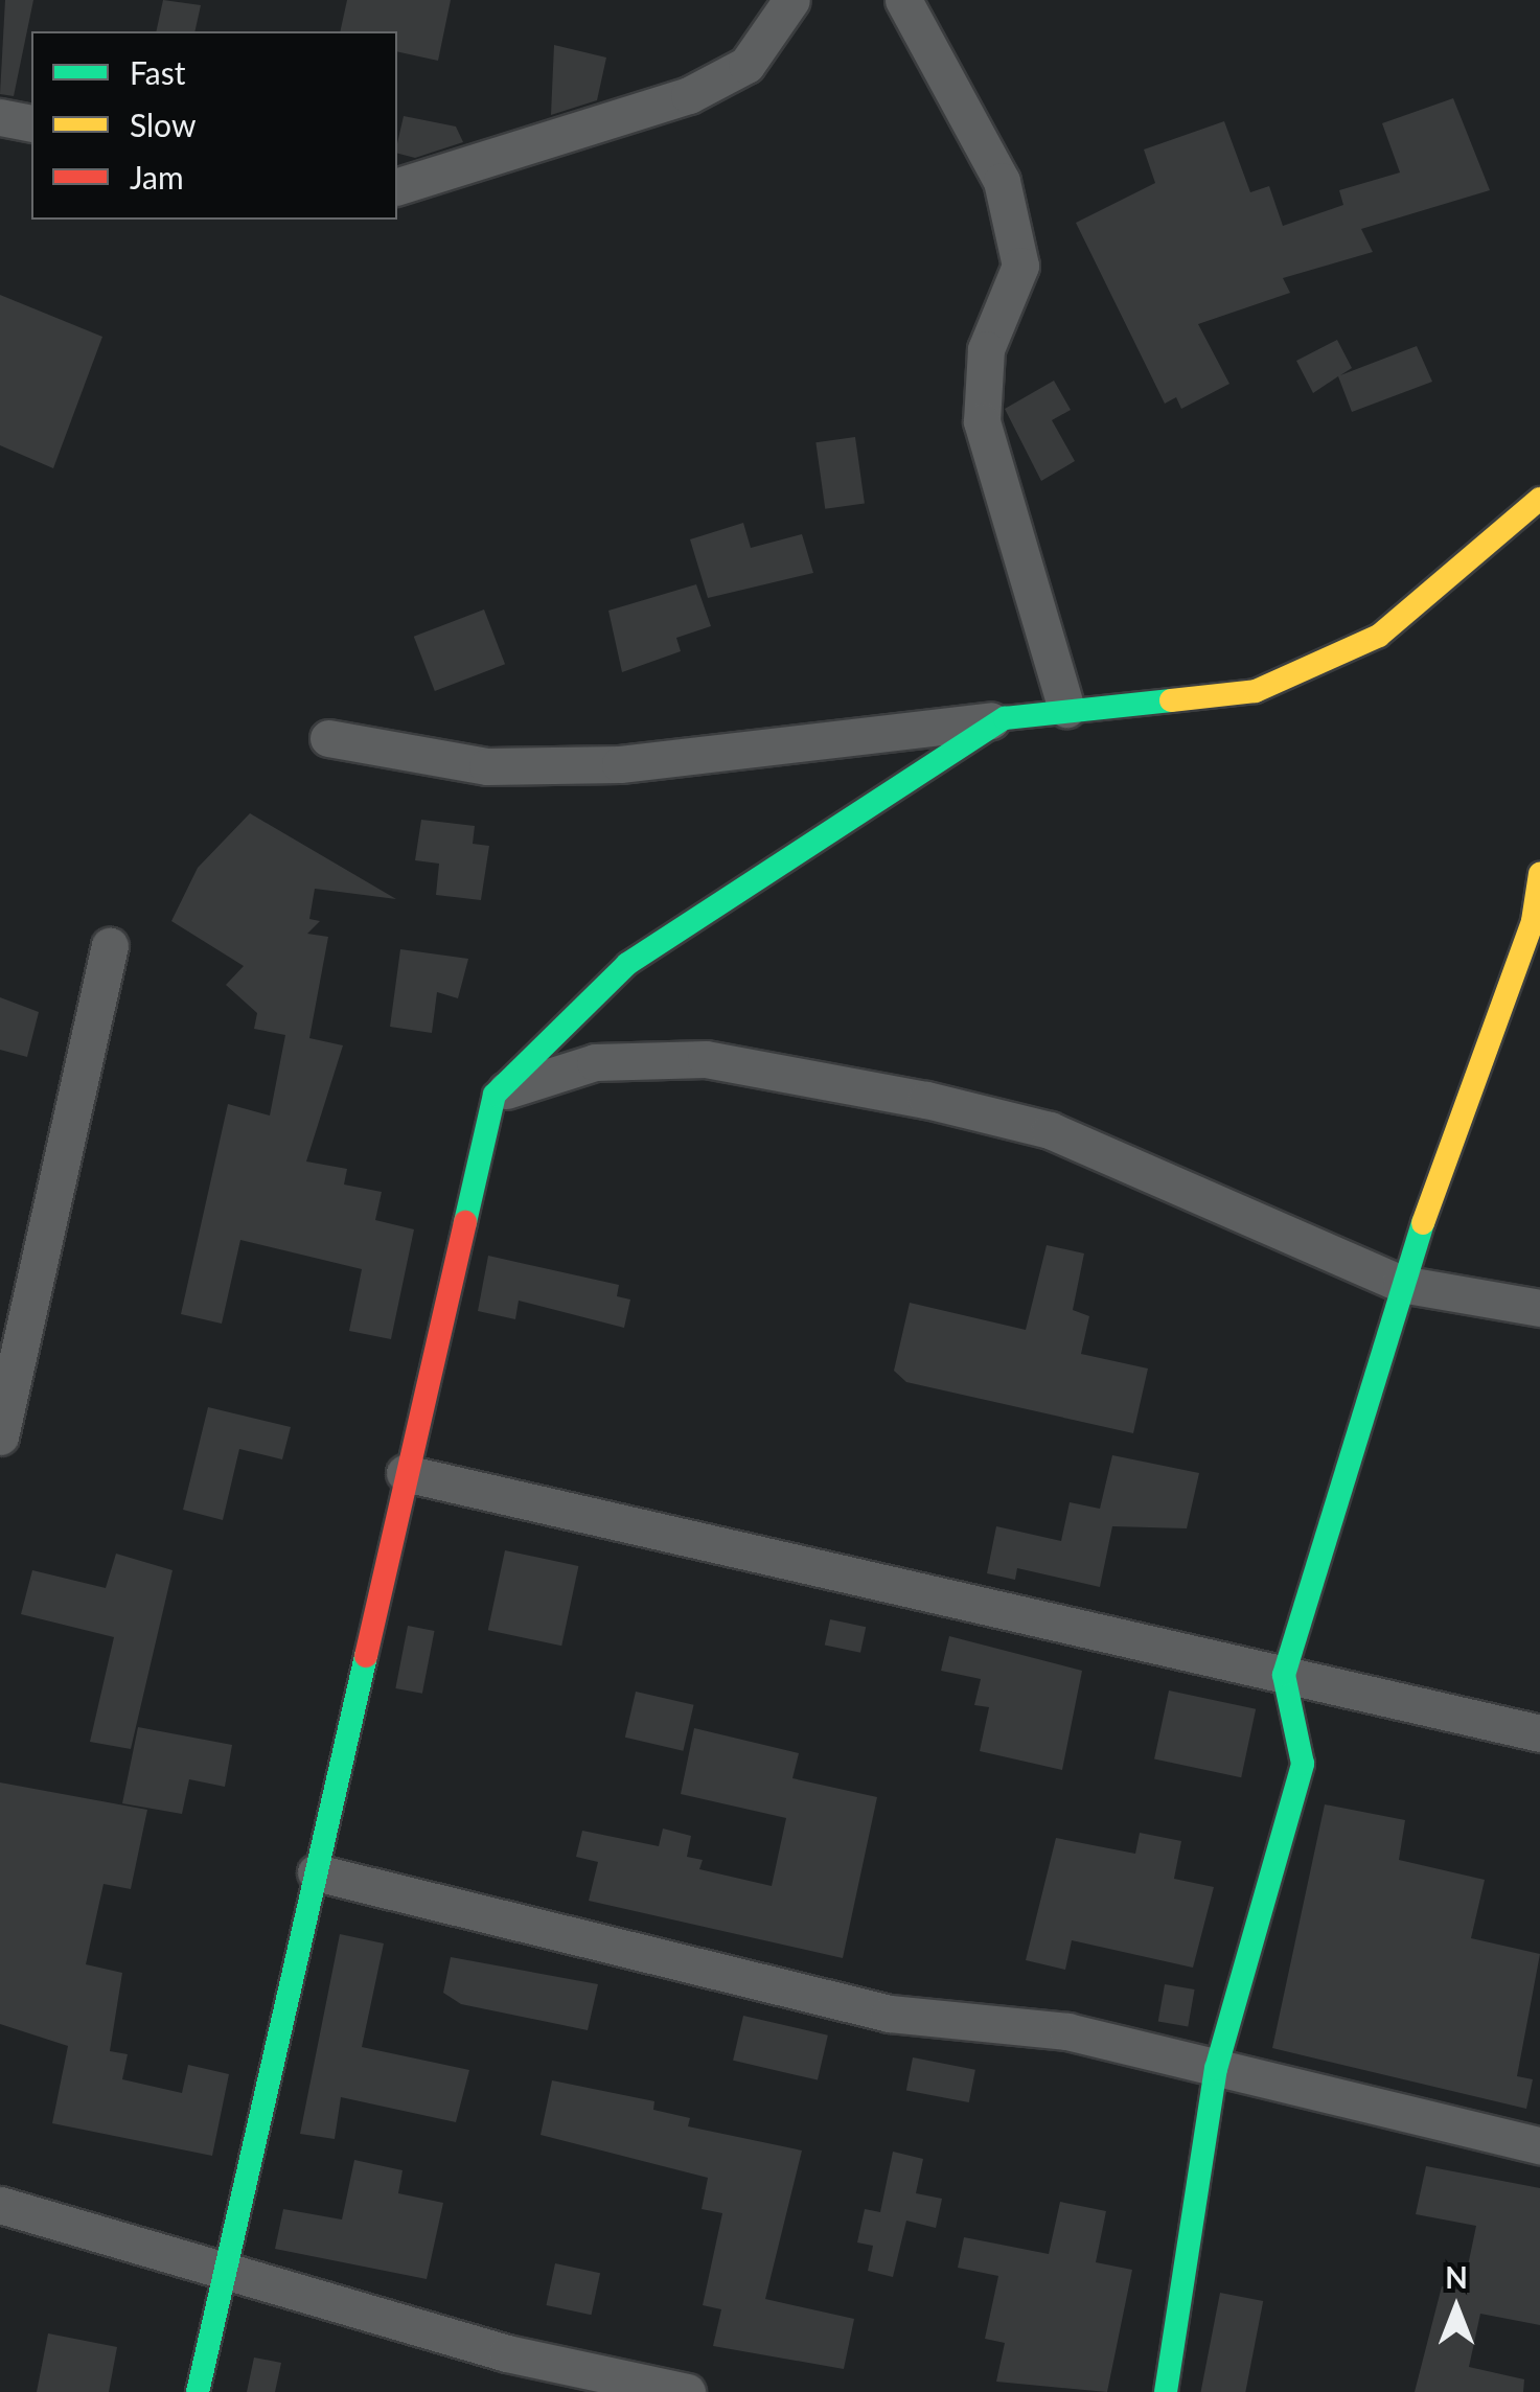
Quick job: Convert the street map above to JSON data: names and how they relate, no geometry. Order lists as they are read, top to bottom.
{
  "legend": ["Fast", "Slow", "Jam"],
  "north": "top"
}
